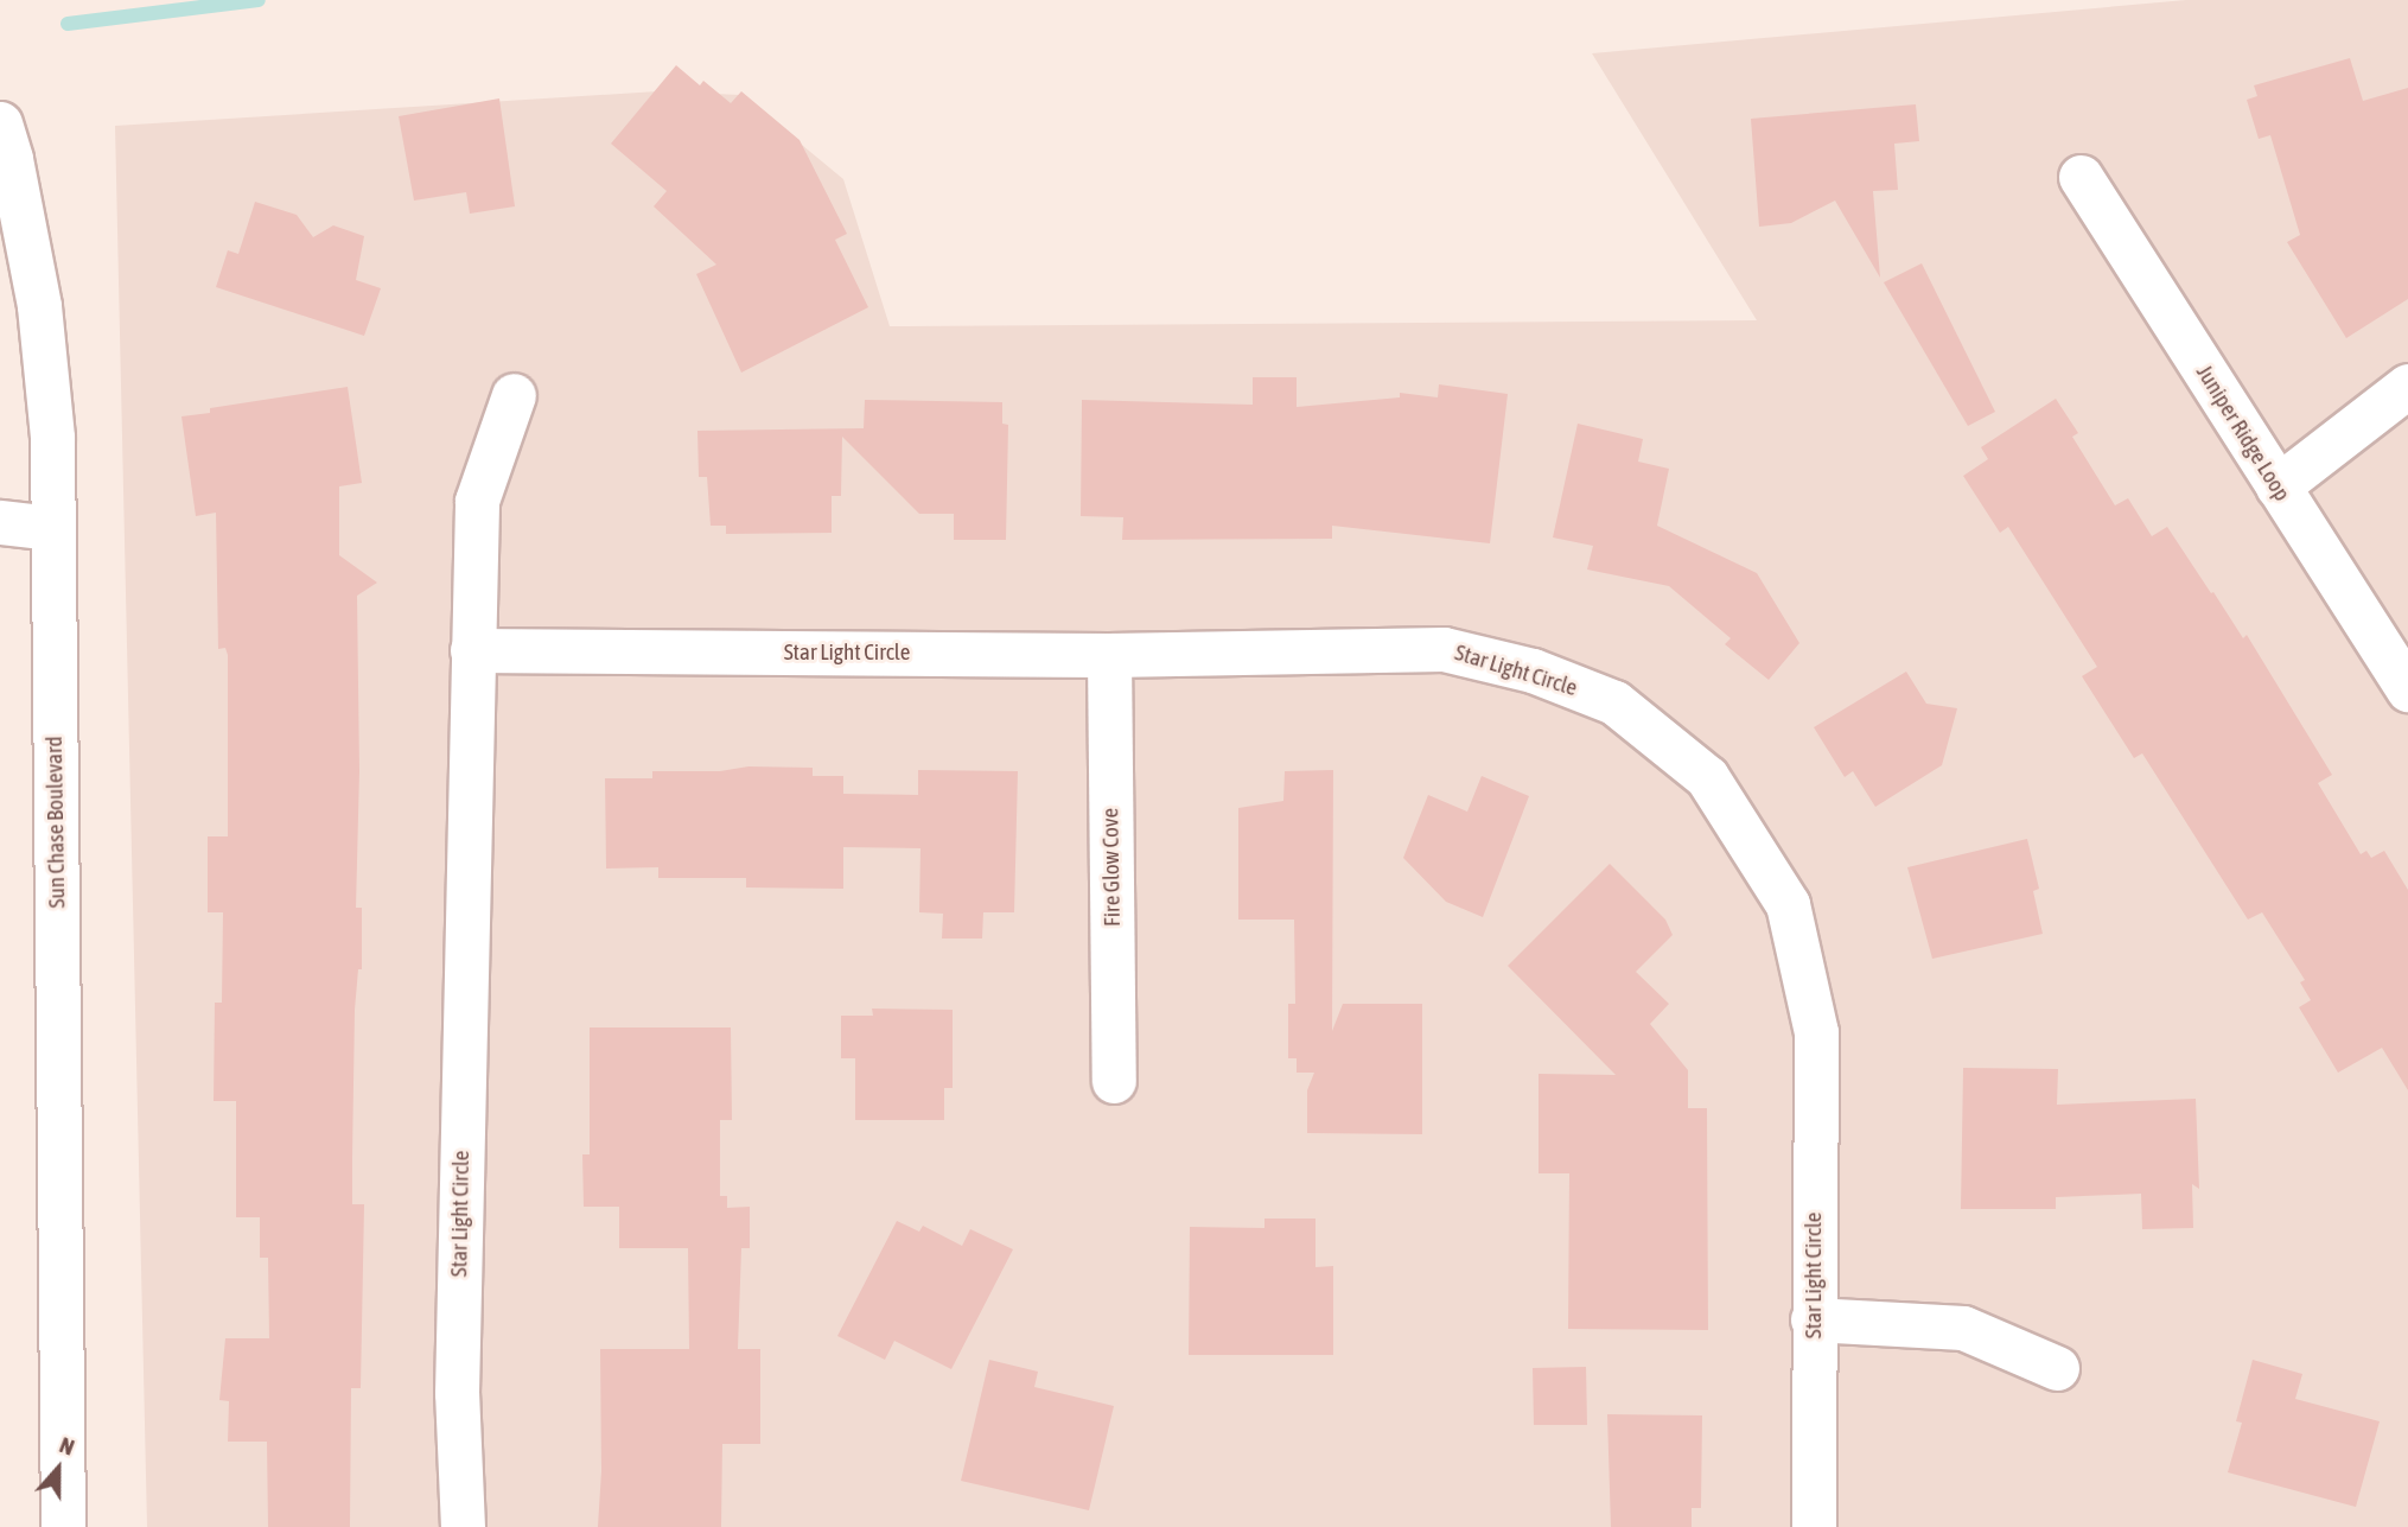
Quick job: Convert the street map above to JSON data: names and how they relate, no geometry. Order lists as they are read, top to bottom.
{
  "streets": {
    "street": [
      "Juniper Ridge Loop",
      "Star Light Circle",
      "Sun Chase Boulevard",
      "Fire Glow Cove"
    ]
  },
  "crossings": [
    ["Star Light Circle", "Fire Glow Cove"]
  ],
  "north": "top"
}
